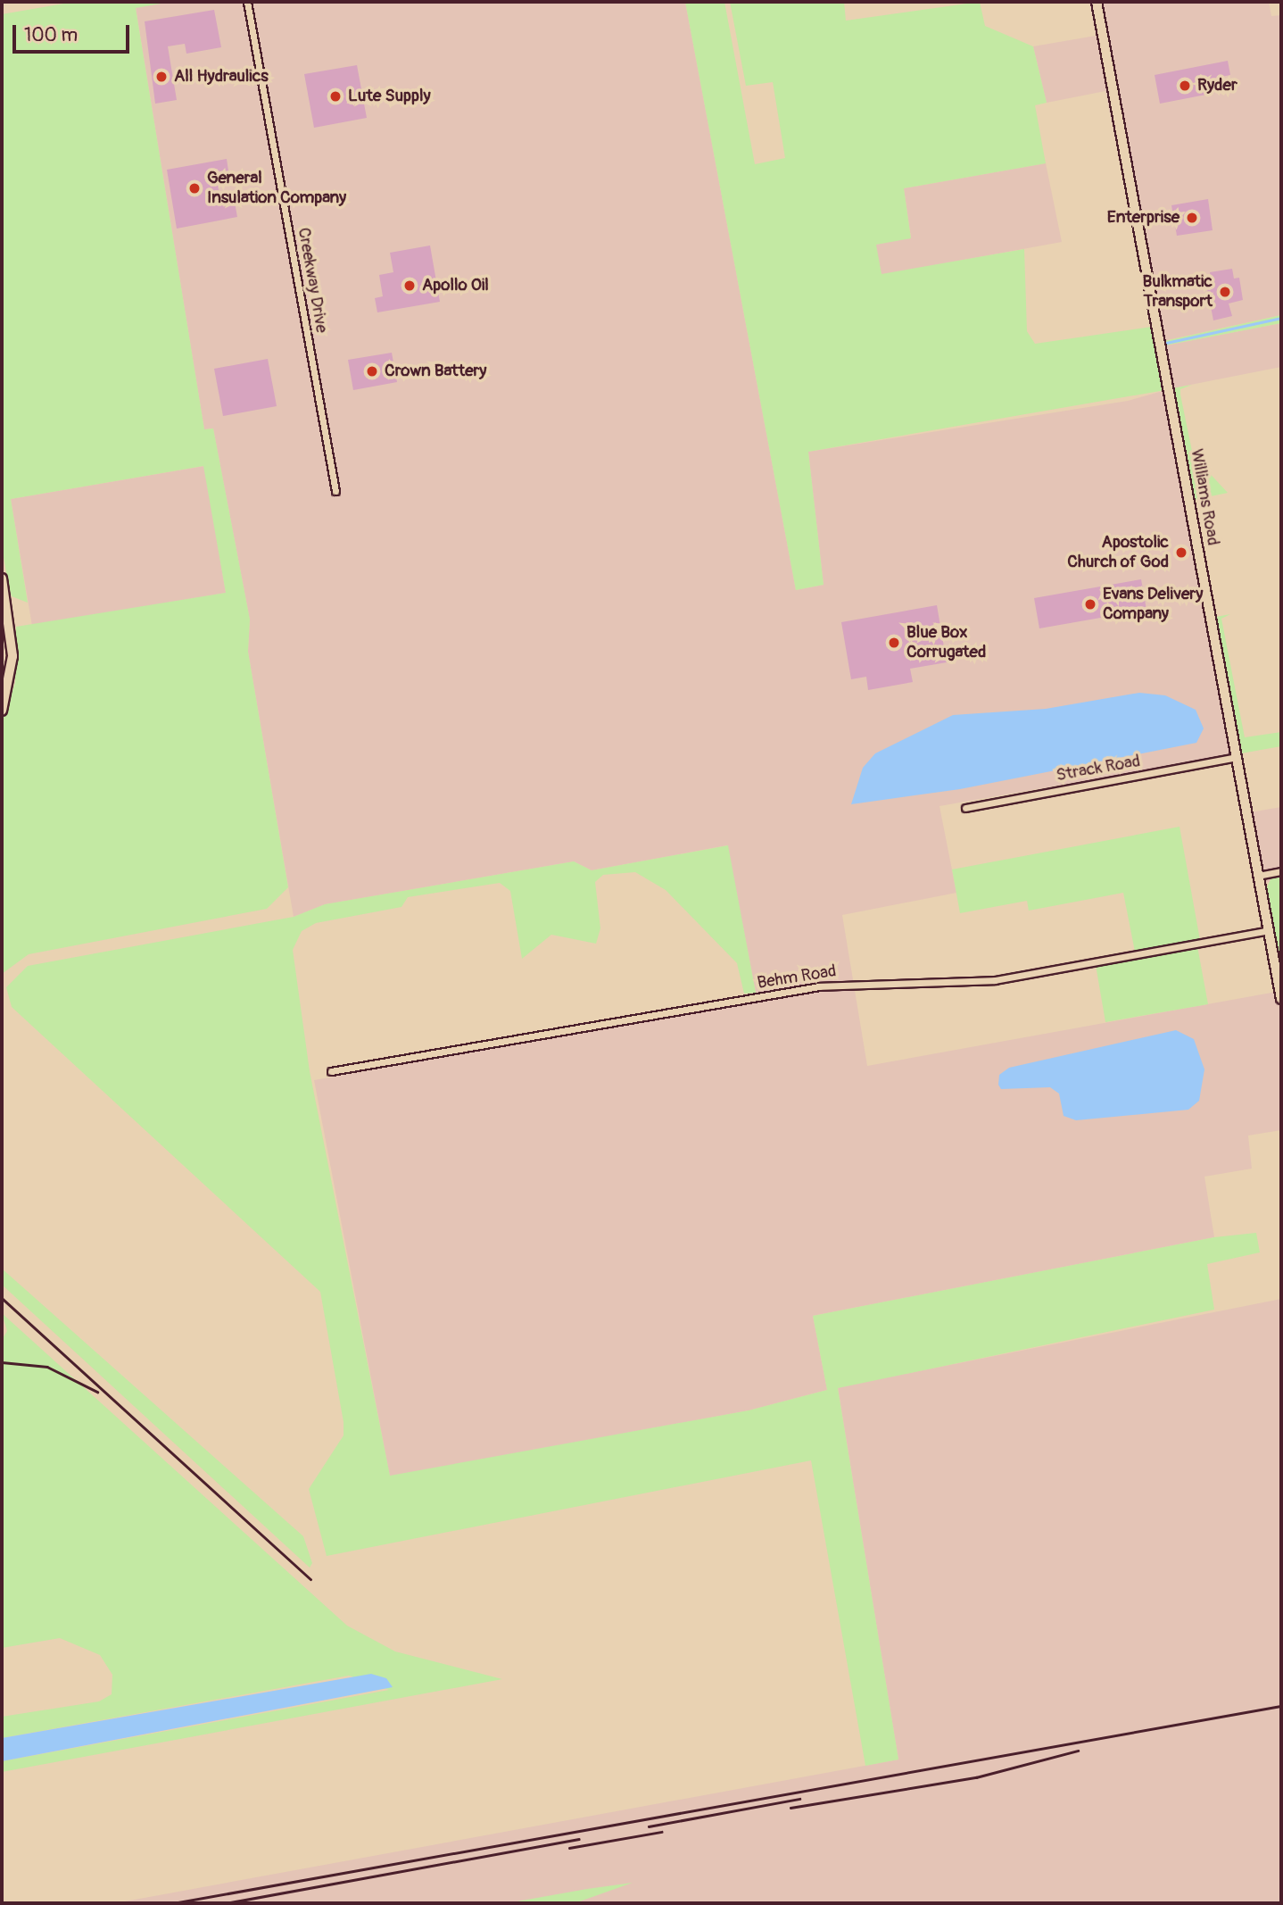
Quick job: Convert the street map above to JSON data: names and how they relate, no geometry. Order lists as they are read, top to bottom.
{
  "streets": {
    "main road": ["Williams Road"],
    "street": ["Creekway Drive", "Strack Road", "Behm Road"]
  },
  "crossings": [
    ["Williams Road", "Strack Road"],
    ["Williams Road", "Behm Road"]
  ],
  "places": [
    "All Hydraulics",
    "Ryder",
    "Lute Supply",
    "General Insulation Company",
    "Enterprise",
    "Apollo Oil",
    "Bulkmatic Transport",
    "Crown Battery",
    "Apostolic Church of God",
    "Evans Delivery Company",
    "Blue Box Corrugated"
  ],
  "scale_bar": "100 m"
}
